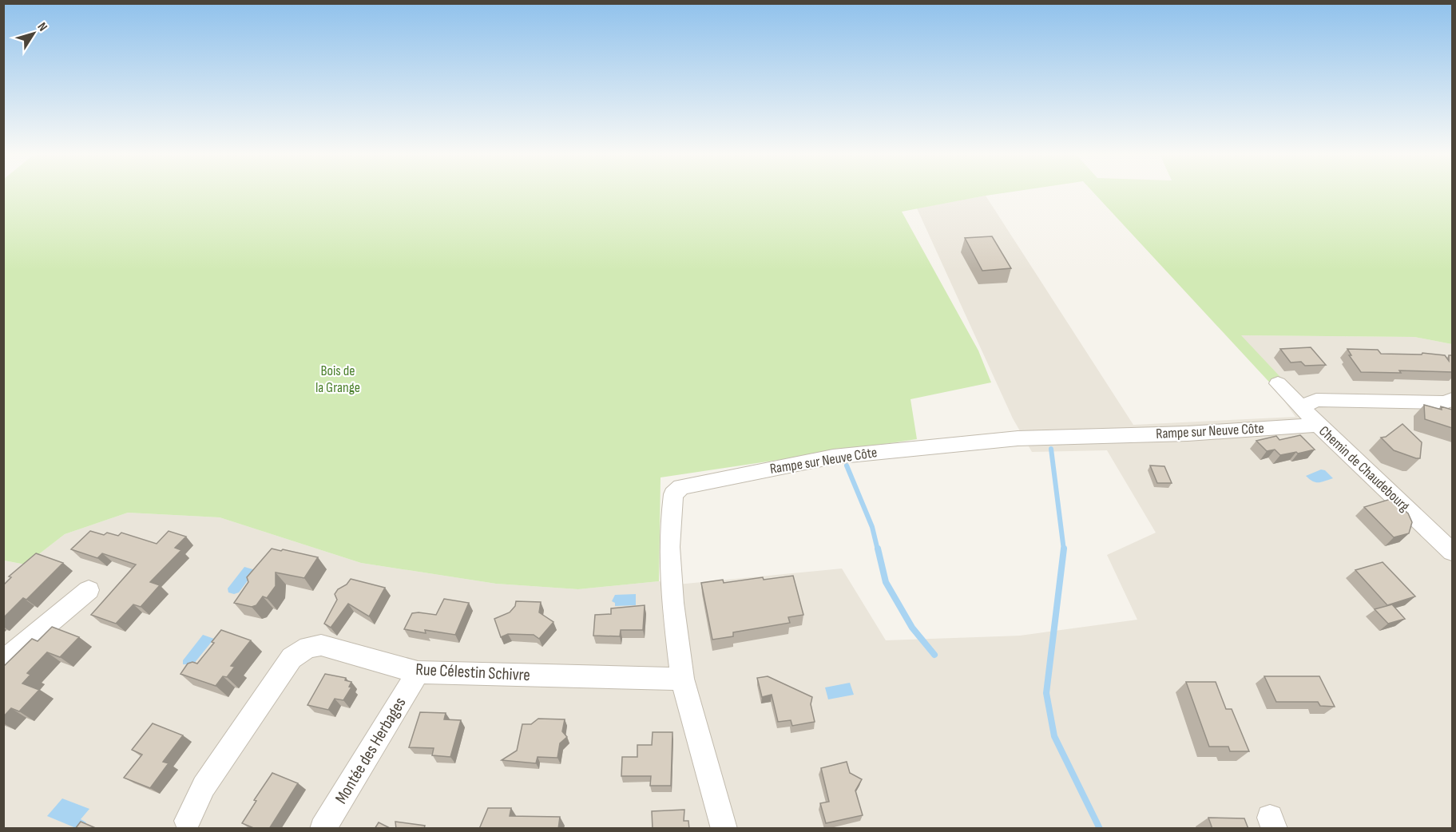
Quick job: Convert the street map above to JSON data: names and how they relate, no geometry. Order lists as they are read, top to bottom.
{
  "streets": {
    "street": [
      "Rampe sur Neuve Côte",
      "Chemin de Chaudebourg",
      "Rue Célestin Schivre",
      "Montée des Herbages"
    ]
  },
  "crossings": [
    ["Rampe sur Neuve Côte", "Chemin de Chaudebourg"],
    ["Rampe sur Neuve Côte", "Rue Célestin Schivre"],
    ["Rue Célestin Schivre", "Montée des Herbages"]
  ],
  "parks": ["Bois de la Grange"],
  "north": "top right"
}
